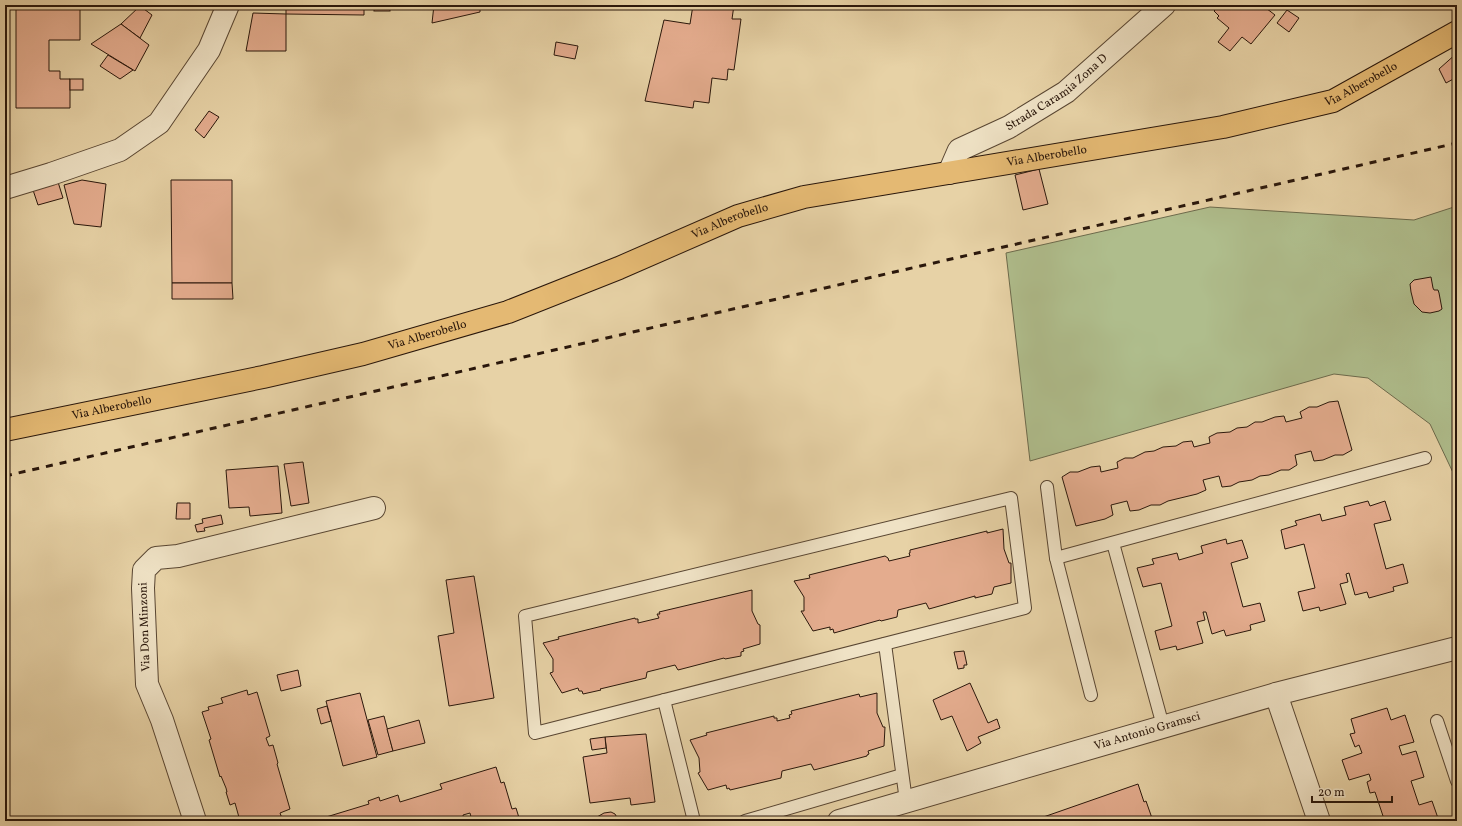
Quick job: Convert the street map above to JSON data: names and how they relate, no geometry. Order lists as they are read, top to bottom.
{
  "streets": {
    "main road": ["Via Alberobello"],
    "street": ["Strada Caramia Zona D", "Via Don Minzoni", "Via Antonio Gramsci"]
  },
  "crossings": [
    ["Via Alberobello", "Strada Caramia Zona D"]
  ],
  "scale_bar": "20 m"
}
